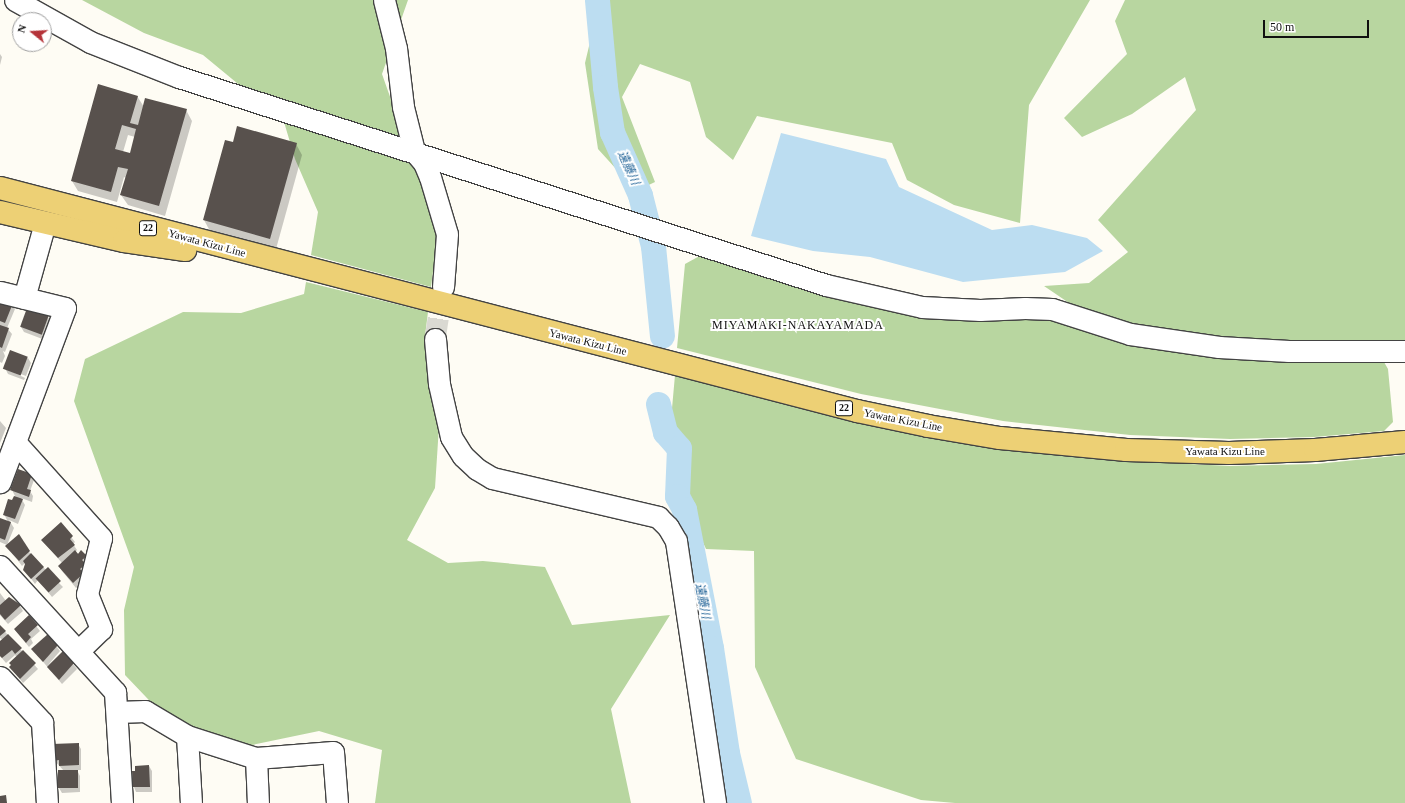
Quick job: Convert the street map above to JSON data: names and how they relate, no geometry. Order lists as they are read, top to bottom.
{
  "streets": {
    "main road": ["22", "Yawata Kizu Line"]
  },
  "districts": ["MIYAMAKI-NAKAYAMADA"],
  "water": ["遠藤川"],
  "scale_bar": "50 m",
  "north": "left"
}
